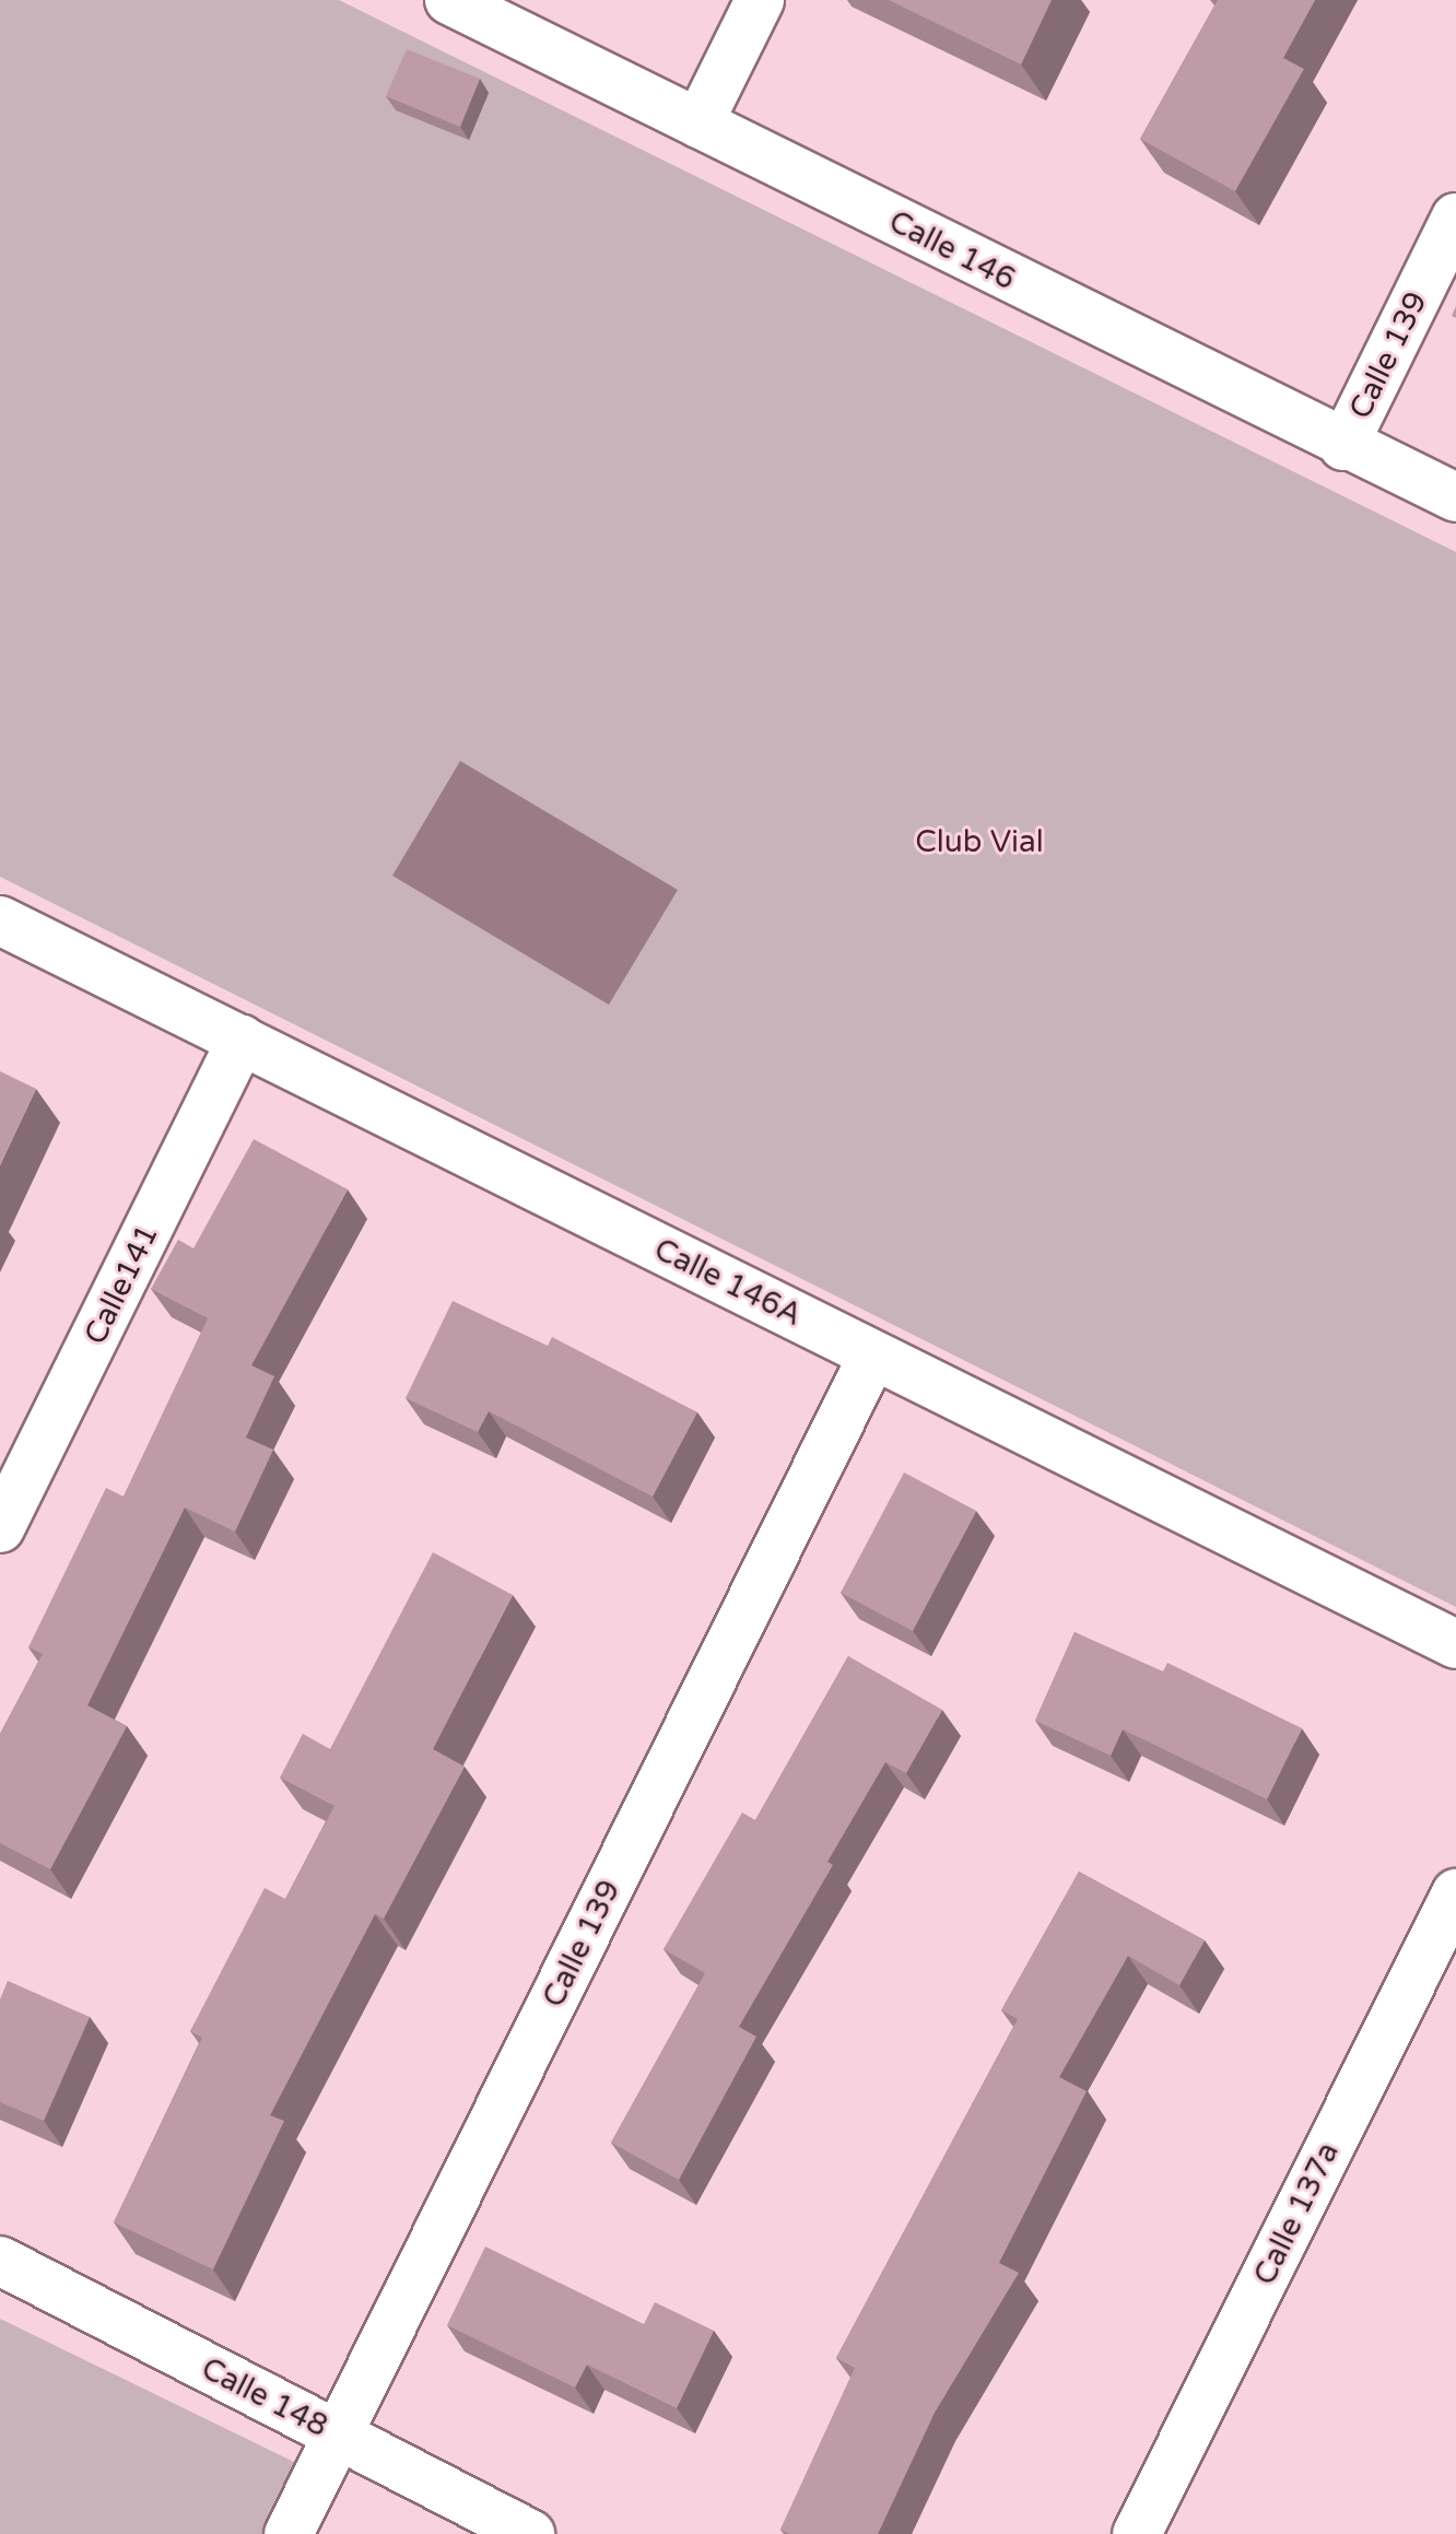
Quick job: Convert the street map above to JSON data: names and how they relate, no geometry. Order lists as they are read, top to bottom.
{
  "streets": {
    "street": [
      "Calle 146",
      "Calle 139",
      "Calle 146A",
      "Calle141",
      "Calle 137a",
      "Calle 148"
    ]
  },
  "crossings": [
    ["Calle 146", "Calle 139"],
    ["Calle 139", "Calle 146A"],
    ["Calle 139", "Calle 148"],
    ["Calle 146A", "Calle141"]
  ],
  "parks": ["Club Vial"]
}
